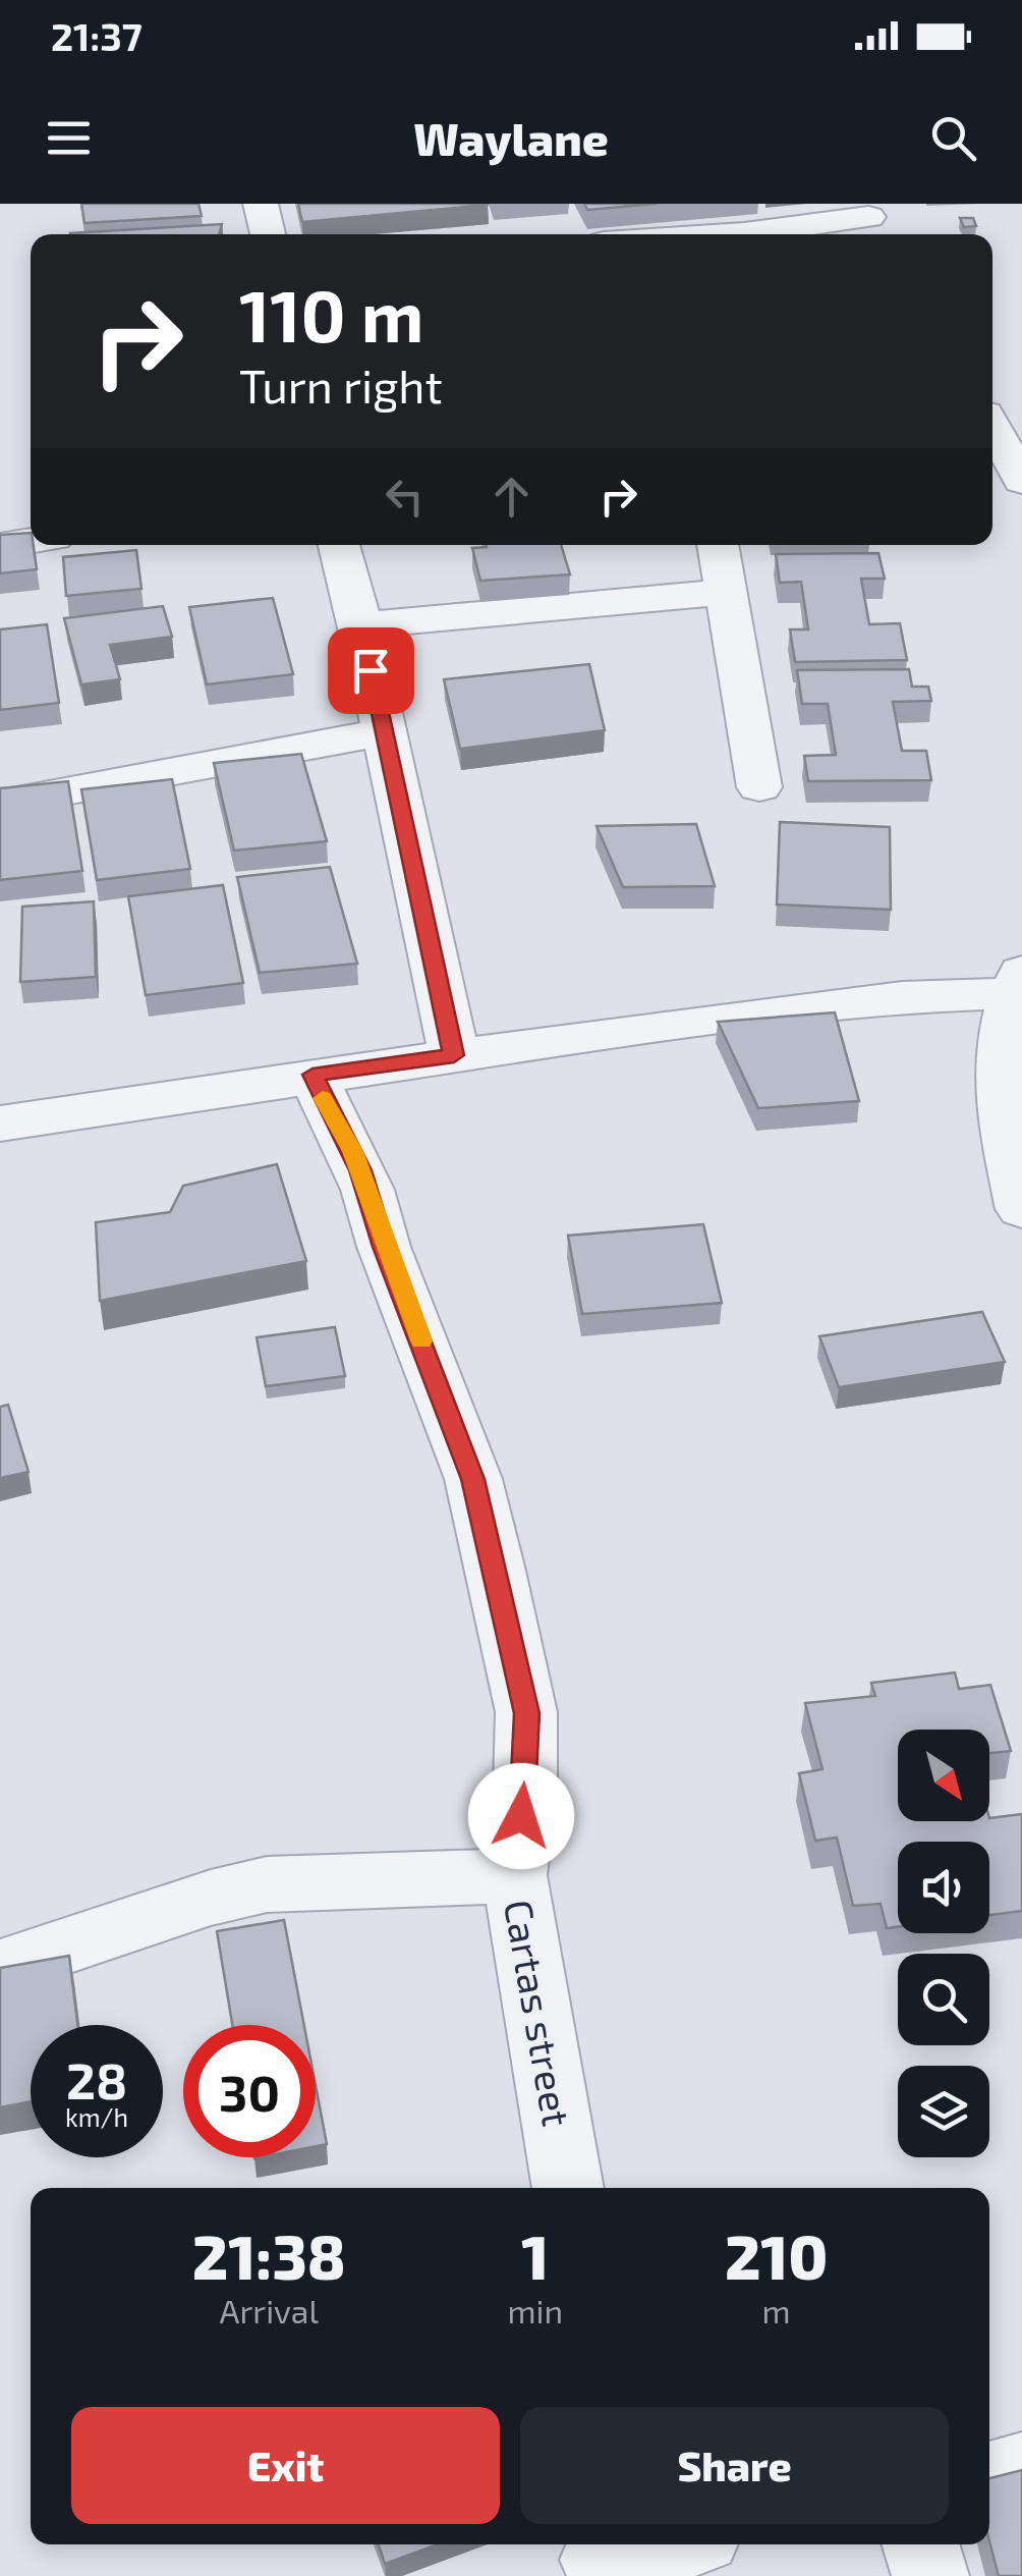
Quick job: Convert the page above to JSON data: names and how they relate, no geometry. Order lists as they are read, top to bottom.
{
  "streets": {
    "street": ["Cartas street"]
  },
  "north": "bottom right",
  "page": {
    "status": "21:37",
    "header": "Waylane",
    "turn": ["110 m", "Turn right"],
    "speed": "28 km/h",
    "limit": "30",
    "eta": [
      "21:38",
      "Arrival",
      "1",
      "min",
      "210",
      "m"
    ],
    "buttons": ["Exit", "Share"]
  }
}
